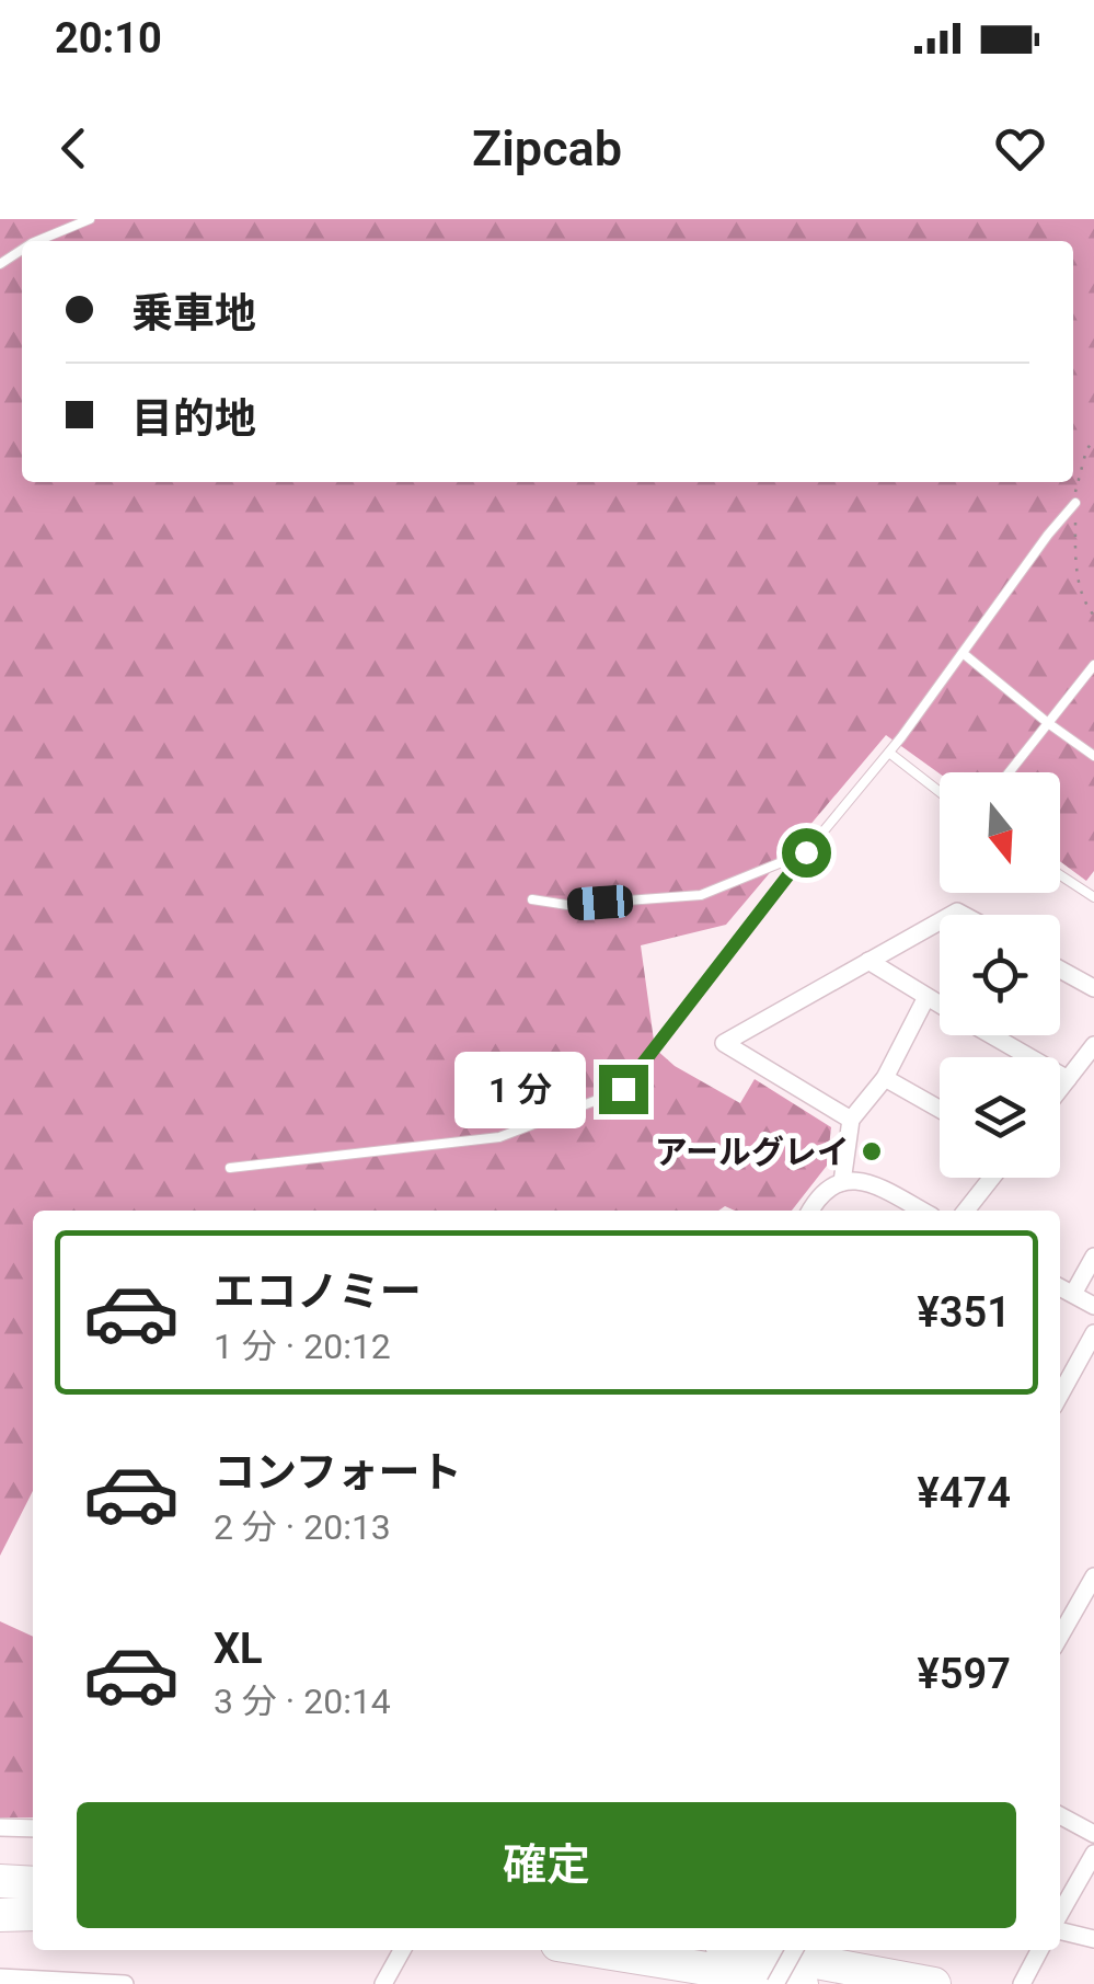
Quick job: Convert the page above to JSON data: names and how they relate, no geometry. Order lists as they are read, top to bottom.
{
  "places": ["アールグレイ"],
  "north": "bottom",
  "page": {
    "status": "20:10",
    "header": "Zipcab",
    "banner": ["乗車地", "目的地"],
    "bubble": "1 分",
    "list": [
      {
        "name": "エコノミー",
        "note": "1 分 · 20:12",
        "value": "¥351"
      },
      {
        "name": "コンフォート",
        "note": "2 分 · 20:13",
        "value": "¥474"
      },
      {
        "name": "XL",
        "note": "3 分 · 20:14",
        "value": "¥597"
      }
    ],
    "buttons": "確定"
  }
}
